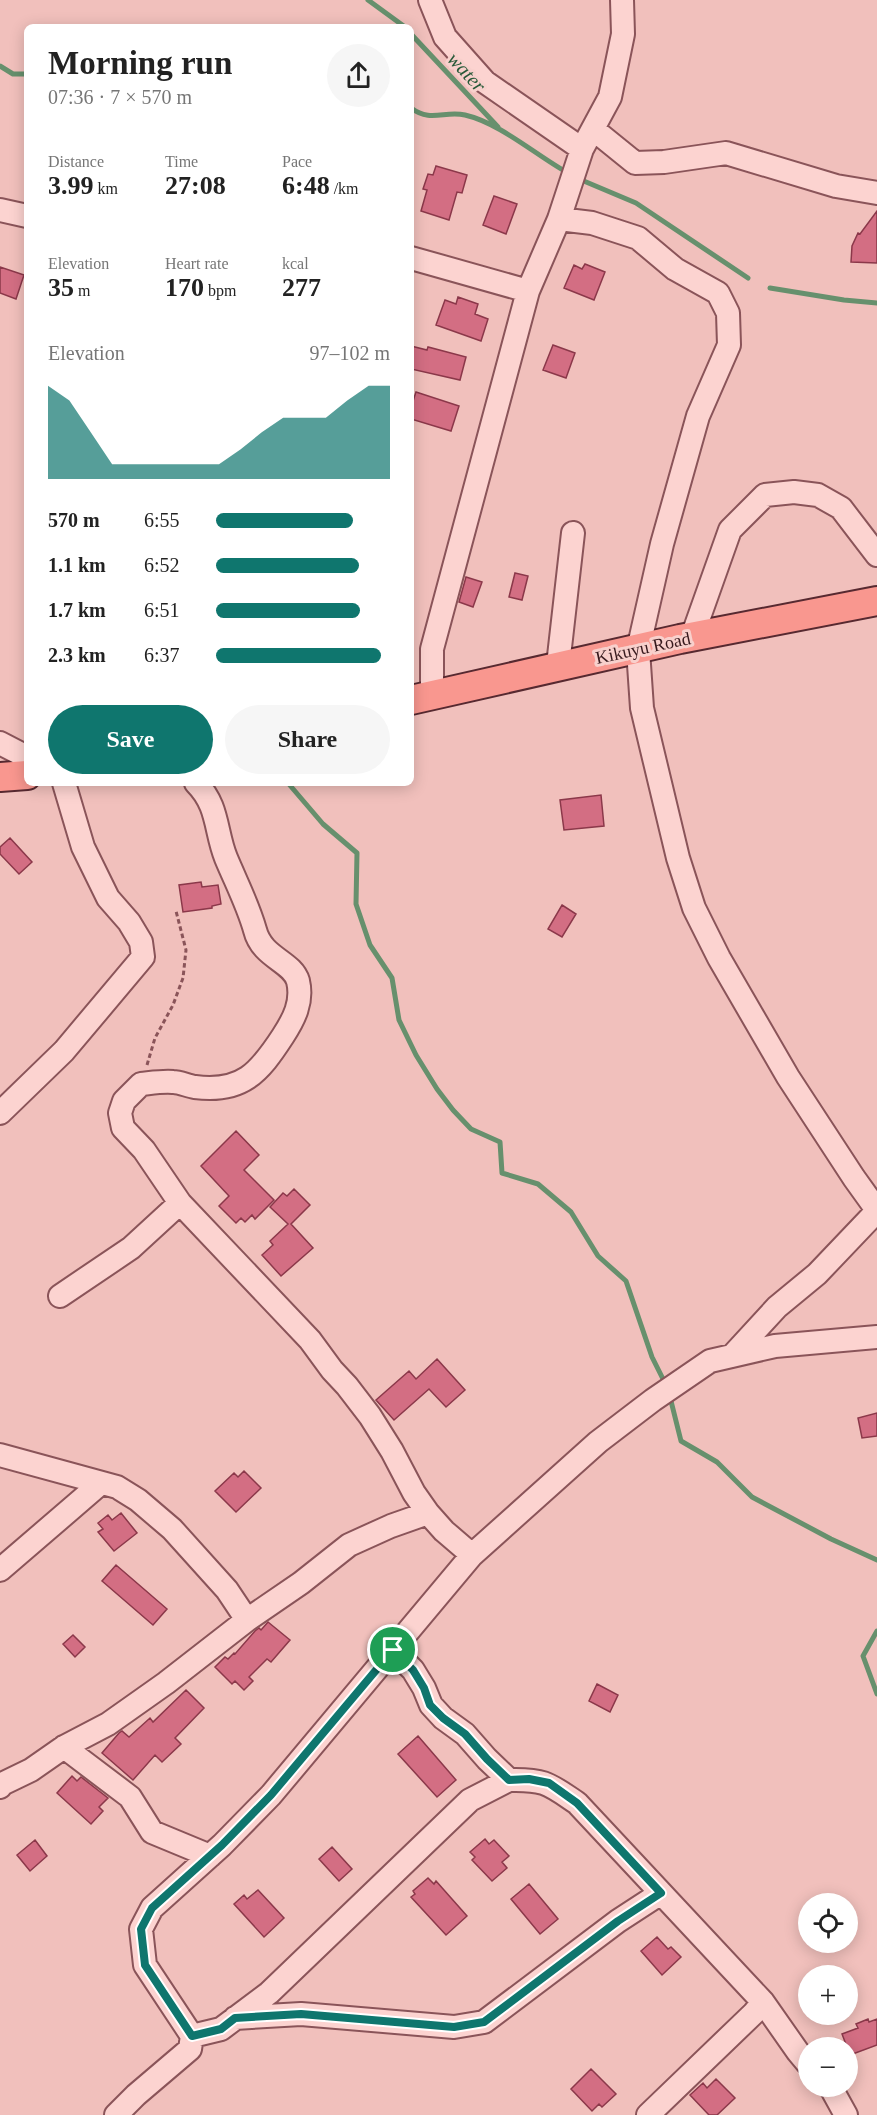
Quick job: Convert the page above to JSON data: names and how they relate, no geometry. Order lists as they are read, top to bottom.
{
  "streets": {
    "main road": ["Kikuyu Road"]
  },
  "water": ["water"],
  "page": {
    "heading": ["Morning run", "07:36 · 7 × 570 m"],
    "stats": [
      ["Distance", "3.99 km"],
      ["Time", "27:08"],
      ["Pace", "6:48 /km"],
      ["Elevation", "35 m"],
      ["Heart rate", "170 bpm"],
      ["kcal", "277"]
    ],
    "chart": ["Elevation", "97–102 m"],
    "list": [
      {
        "name": "570 m",
        "note": "6:55"
      },
      {
        "name": "1.1 km",
        "note": "6:52"
      },
      {
        "name": "1.7 km",
        "note": "6:51"
      },
      {
        "name": "2.3 km",
        "note": "6:37"
      }
    ],
    "buttons": ["Save", "Share"],
    "map_buttons": ["+", "−"]
  }
}
